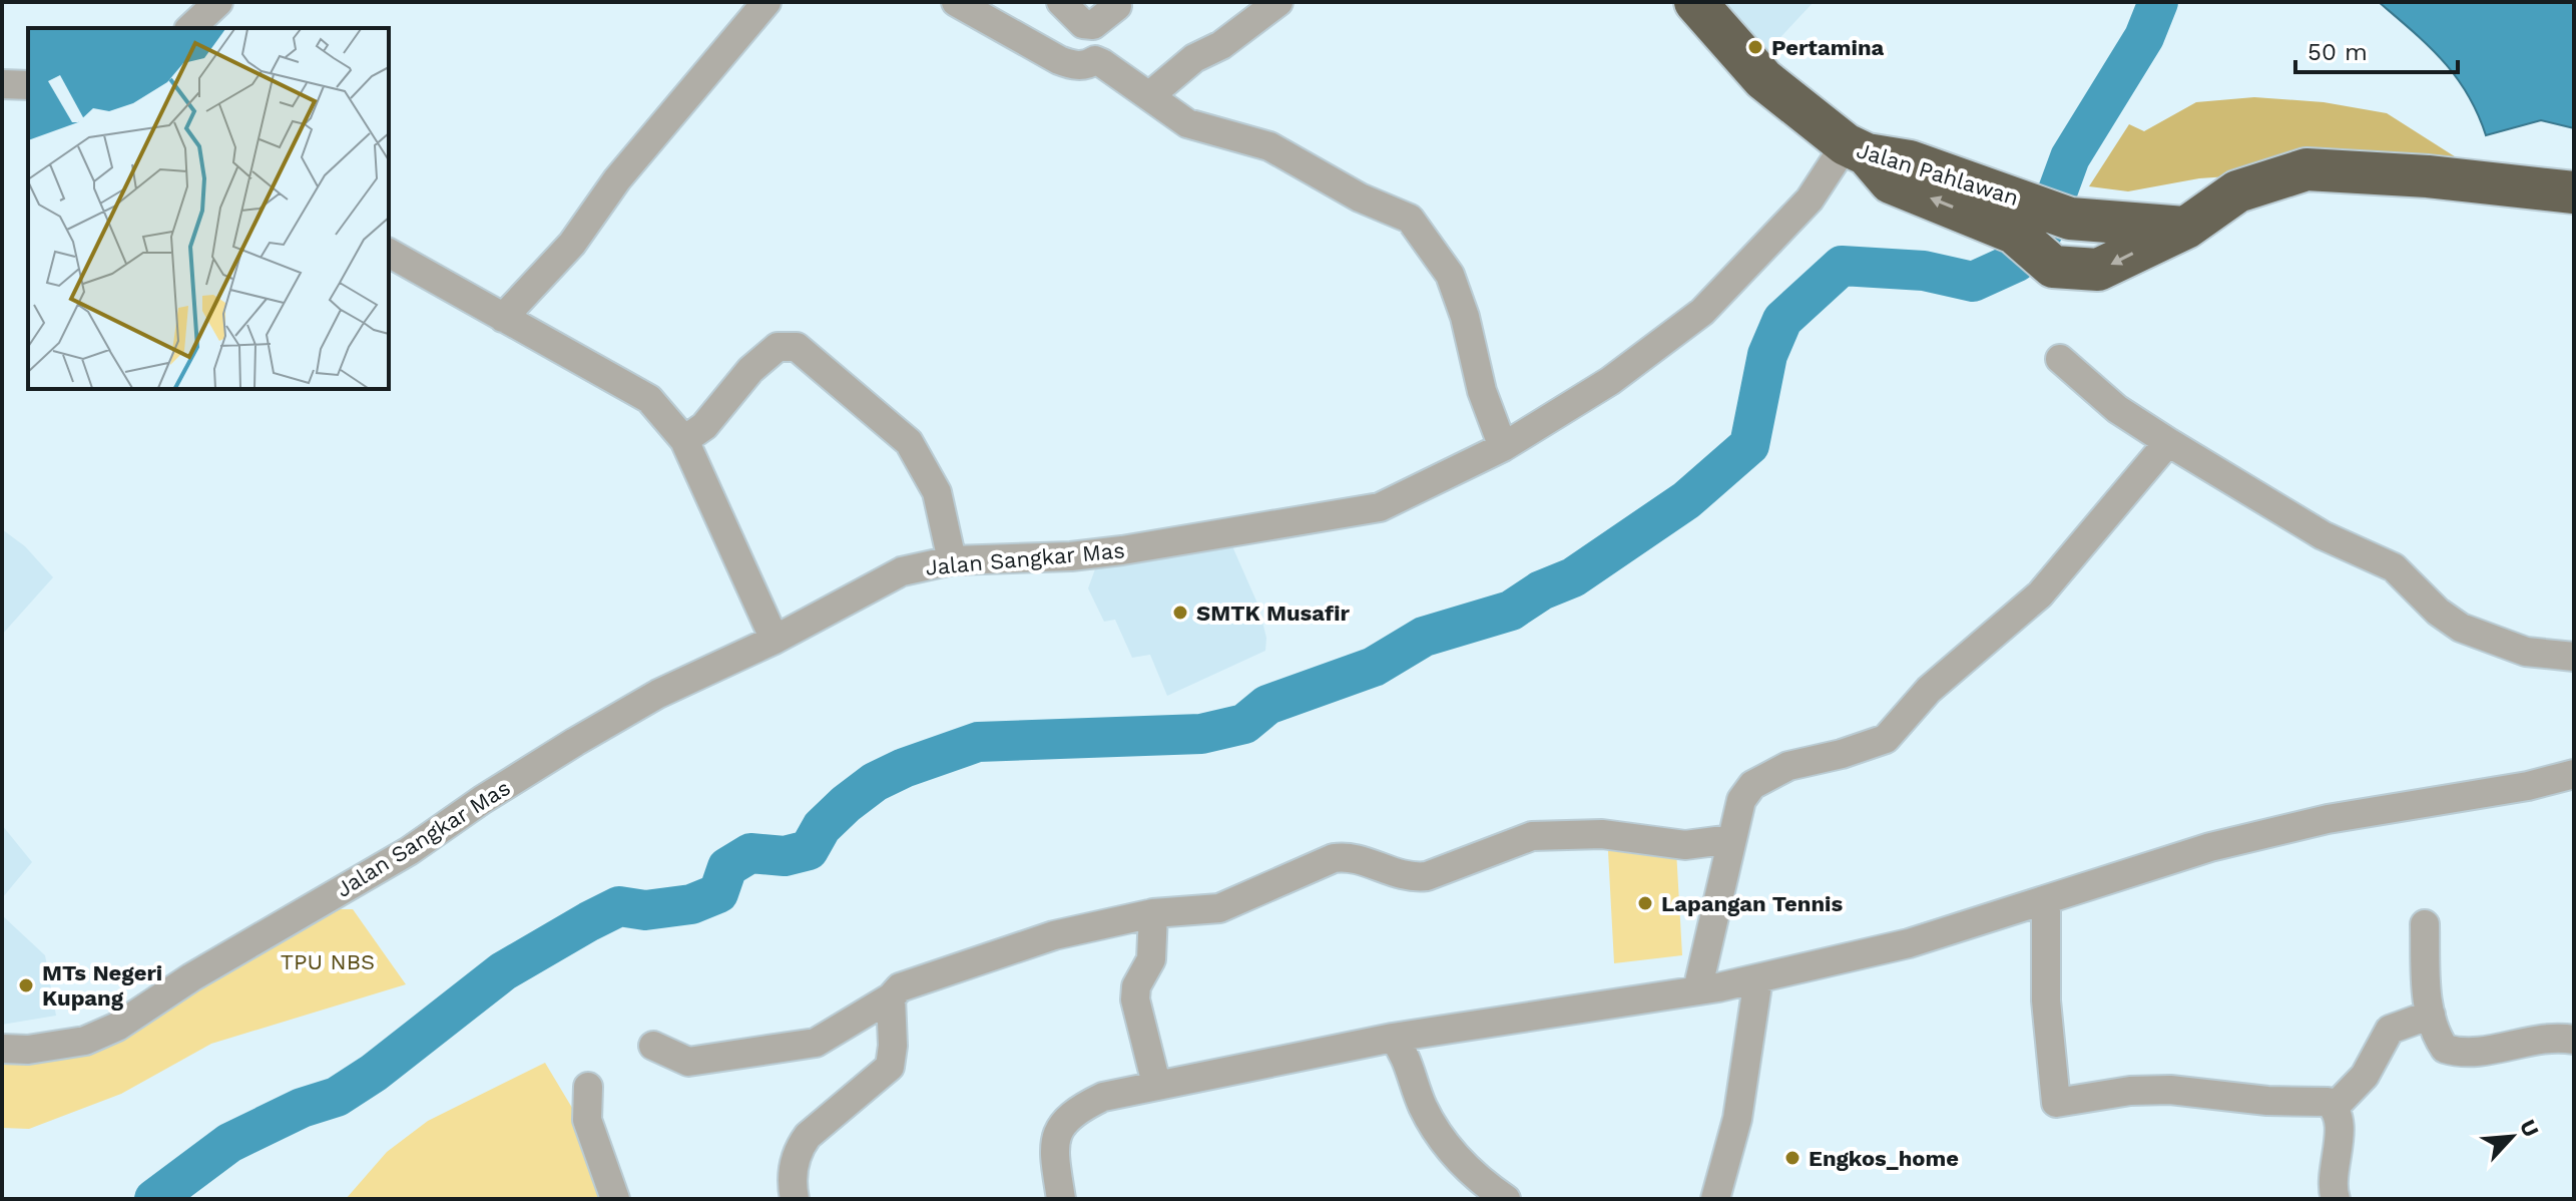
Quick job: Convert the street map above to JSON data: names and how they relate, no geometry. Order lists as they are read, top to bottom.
{
  "streets": {
    "highway": ["Jalan Pahlawan"],
    "street": ["Jalan Sangkar Mas"]
  },
  "crossings": [
    ["Jalan Pahlawan", "Jalan Sangkar Mas"]
  ],
  "parks": ["TPU NBS"],
  "places": [
    "Pertamina",
    "SMTK Musafir",
    "Lapangan Tennis",
    "MTs Negeri Kupang",
    "Engkos_home"
  ],
  "scale_bar": "50 m",
  "north": "top right"
}
